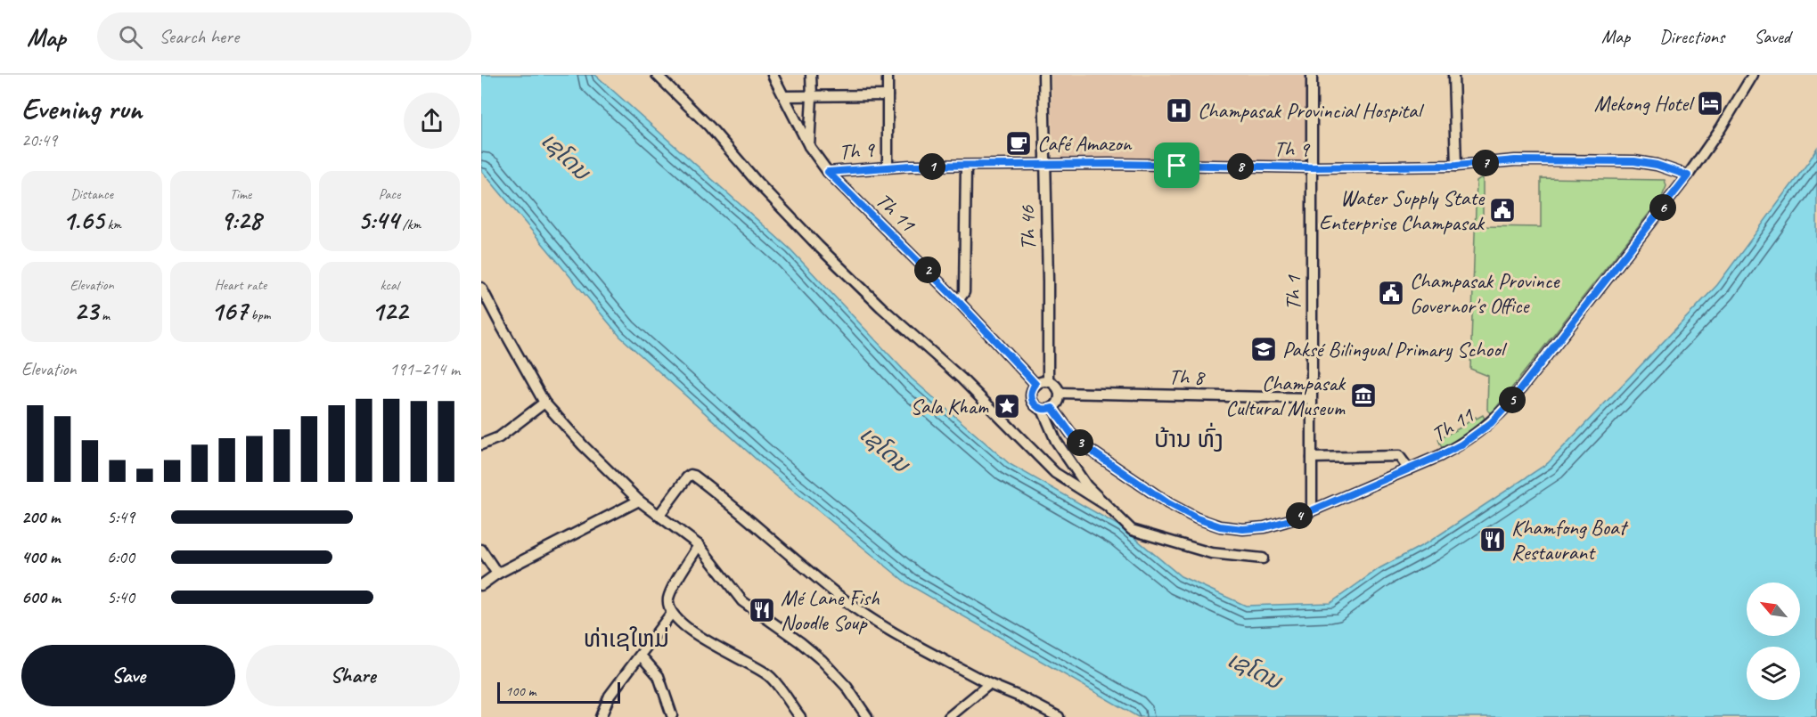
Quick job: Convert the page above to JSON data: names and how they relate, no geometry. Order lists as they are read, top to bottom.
{
  "streets": {
    "street": [
      "Th 9",
      "Th 11",
      "Th 46",
      "Th 1",
      "Th 8"
    ]
  },
  "crossings": [
    ["Th 9", "Th 11"],
    ["Th 9", "Th 46"],
    ["Th 9", "Th 1"],
    ["Th 11", "Th 46"],
    ["Th 11", "Th 1"],
    ["Th 11", "Th 8"],
    ["Th 46", "Th 8"],
    ["Th 1", "Th 8"]
  ],
  "districts": ["ບ້ານ ທົ່ງ", "ທ່າເຊໃຫມ່"],
  "water": ["ເຊໂດນ"],
  "places": {
    "hotel": ["Mekong Hotel"],
    "hospital": ["Champasak Provincial Hospital"],
    "cafe": ["Café Amazon"],
    "public building": ["Water Supply State Enterprise Champasak", "Champasak Province Governor's Office"],
    "school or university": ["Paksé Bilingual Primary School"],
    "museum": ["Champasak Cultural Museum"],
    "place": ["Sala Kham"],
    "restaurant": ["Khamfong Boat Restaurant", "Mé Lane Fish Noodle Soup"]
  },
  "scale_bar": "100 m",
  "north": "top left",
  "page": {
    "header": "Map",
    "search": "Search here",
    "nav": ["Map", "Directions", "Saved"],
    "heading": ["Evening run", "20:49"],
    "pins": [
      "7",
      "1",
      "8",
      "6",
      "2",
      "5",
      "3",
      "4"
    ],
    "stats": [
      ["Distance", "1.65 km"],
      ["Time", "9:28"],
      ["Pace", "5:44 /km"],
      ["Elevation", "23 m"],
      ["Heart rate", "167 bpm"],
      ["kcal", "122"]
    ],
    "chart": ["Elevation", "191–214 m"],
    "list": [
      {
        "name": "200 m",
        "note": "5:49"
      },
      {
        "name": "400 m",
        "note": "6:00"
      },
      {
        "name": "600 m",
        "note": "5:40"
      }
    ],
    "buttons": ["Save", "Share"],
    "scale": "100 m"
  }
}
